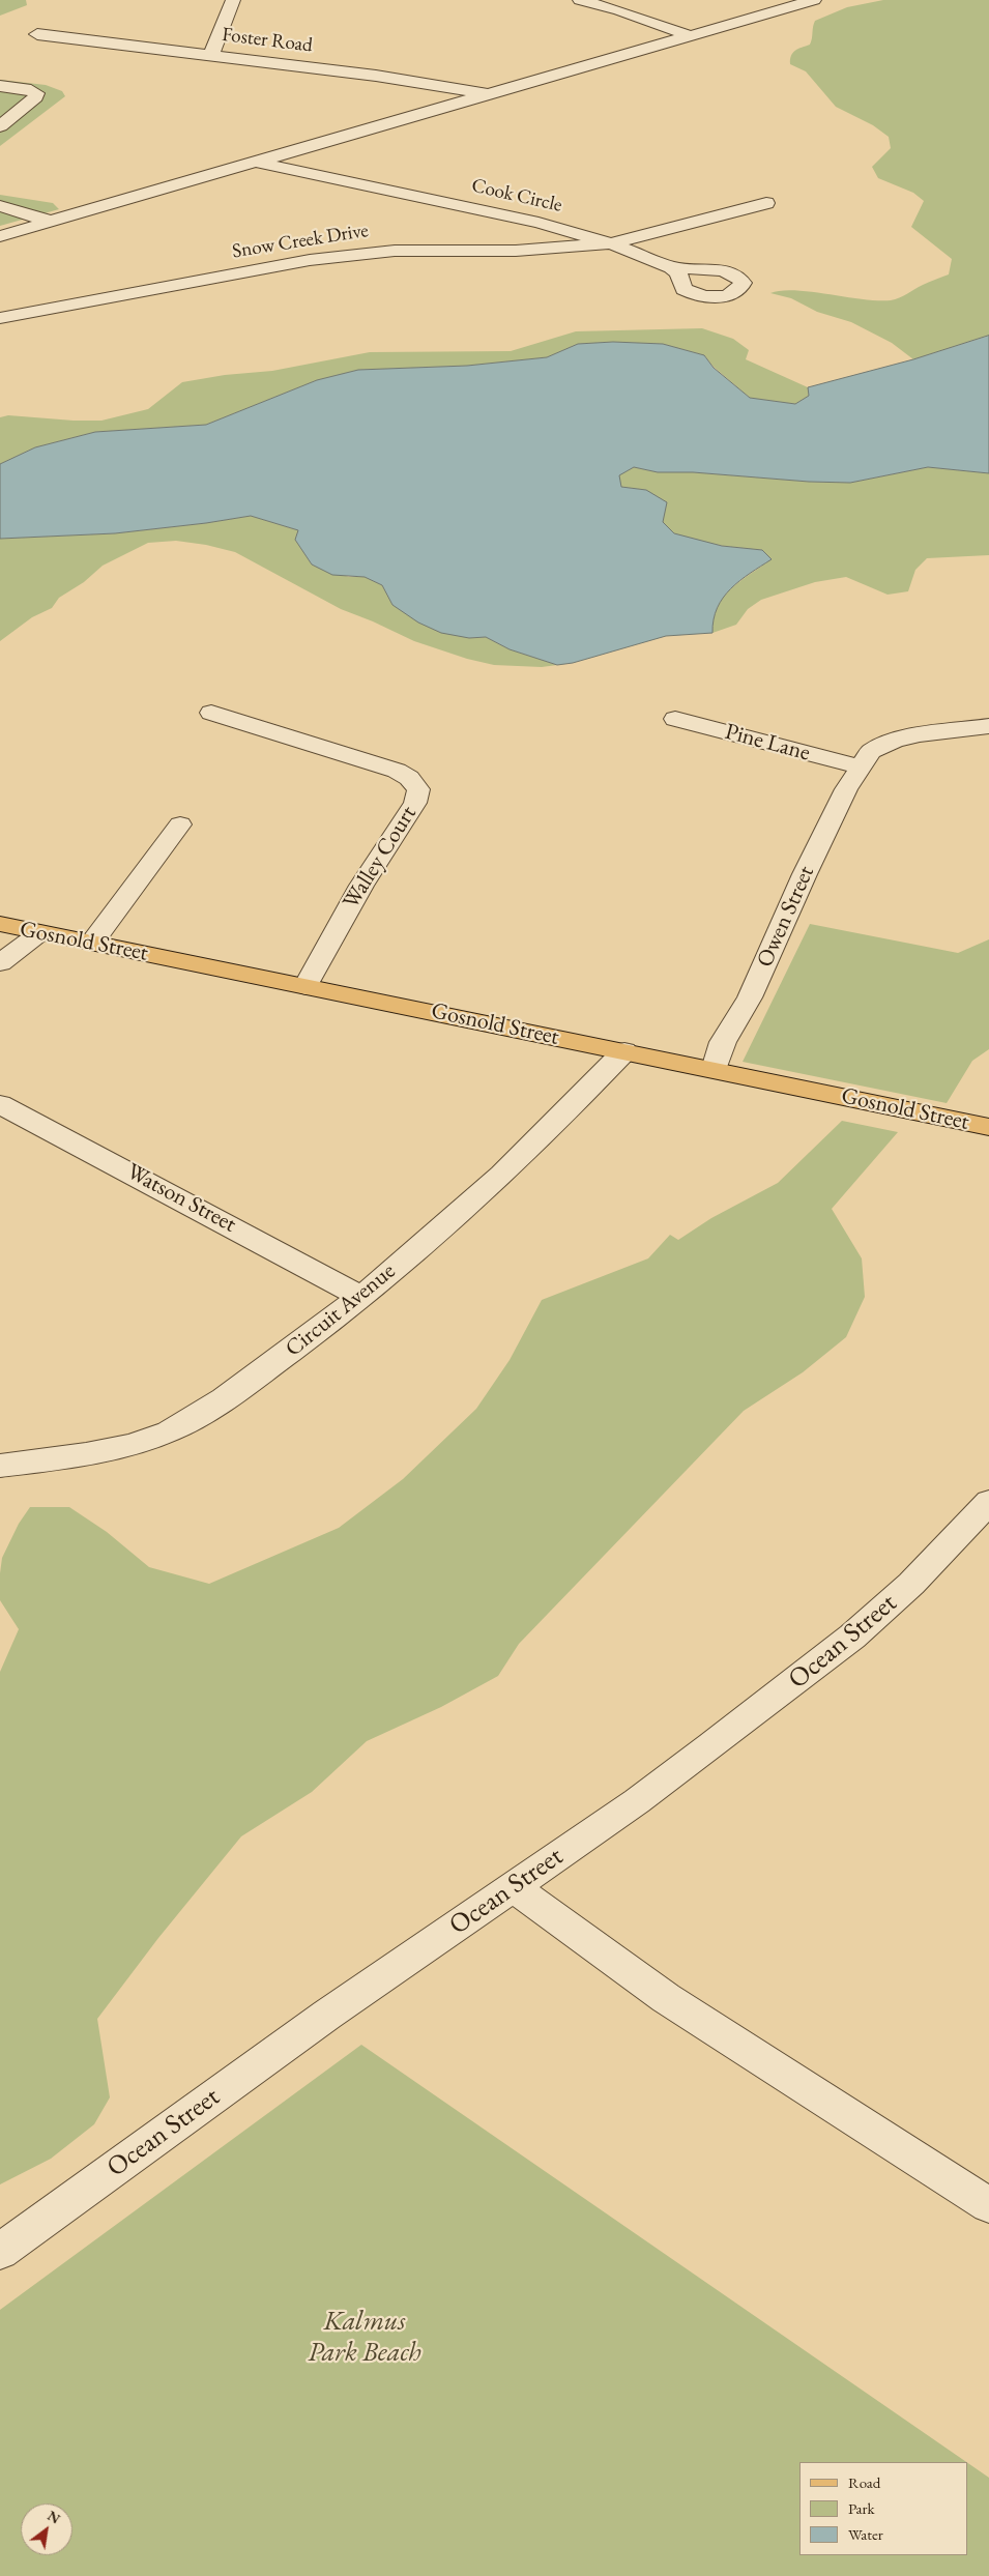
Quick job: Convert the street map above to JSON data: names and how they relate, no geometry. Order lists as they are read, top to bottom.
{
  "streets": {
    "main road": ["Gosnold Street"],
    "street": [
      "Foster Road",
      "Cook Circle",
      "Snow Creek Drive",
      "Pine Lane",
      "Walley Court",
      "Owen Street",
      "Watson Street",
      "Circuit Avenue",
      "Ocean Street"
    ]
  },
  "crossings": [
    ["Cook Circle", "Snow Creek Drive"],
    ["Pine Lane", "Owen Street"],
    ["Walley Court", "Gosnold Street"],
    ["Owen Street", "Gosnold Street"],
    ["Gosnold Street", "Circuit Avenue"],
    ["Watson Street", "Circuit Avenue"]
  ],
  "parks": ["Kalmus Park Beach"],
  "legend": ["Road", "Park", "Water"],
  "north": "top right"
}
